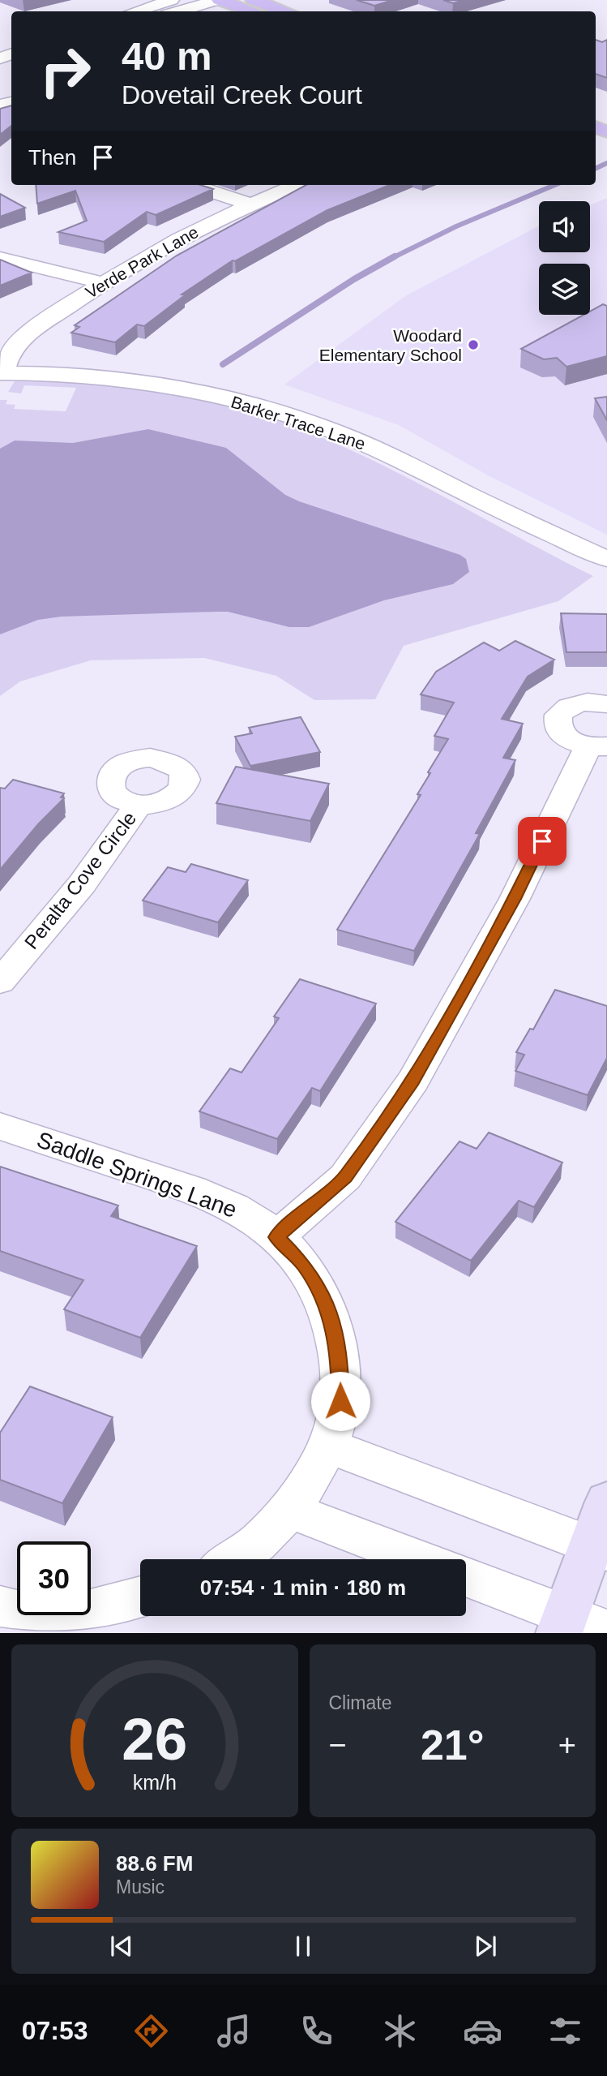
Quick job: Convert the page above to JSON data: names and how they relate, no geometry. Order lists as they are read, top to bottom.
{
  "streets": {
    "street": [
      "Verde Park Lane",
      "Barker Trace Lane",
      "Peralta Cove Circle",
      "Saddle Springs Lane"
    ]
  },
  "crossings": [
    ["Verde Park Lane", "Barker Trace Lane"]
  ],
  "places": ["Woodard Elementary School"],
  "page": {
    "turn": ["40 m", "Dovetail Creek Court"],
    "then": "Then",
    "limit": "30",
    "trip": "07:54 · 1 min · 180 m",
    "tile": "Climate",
    "heat": ["−", "21°", "+"],
    "song": ["88.6 FM", "Music"],
    "tabs": "07:53",
    "gauge": ["26", "km/h"]
  }
}
